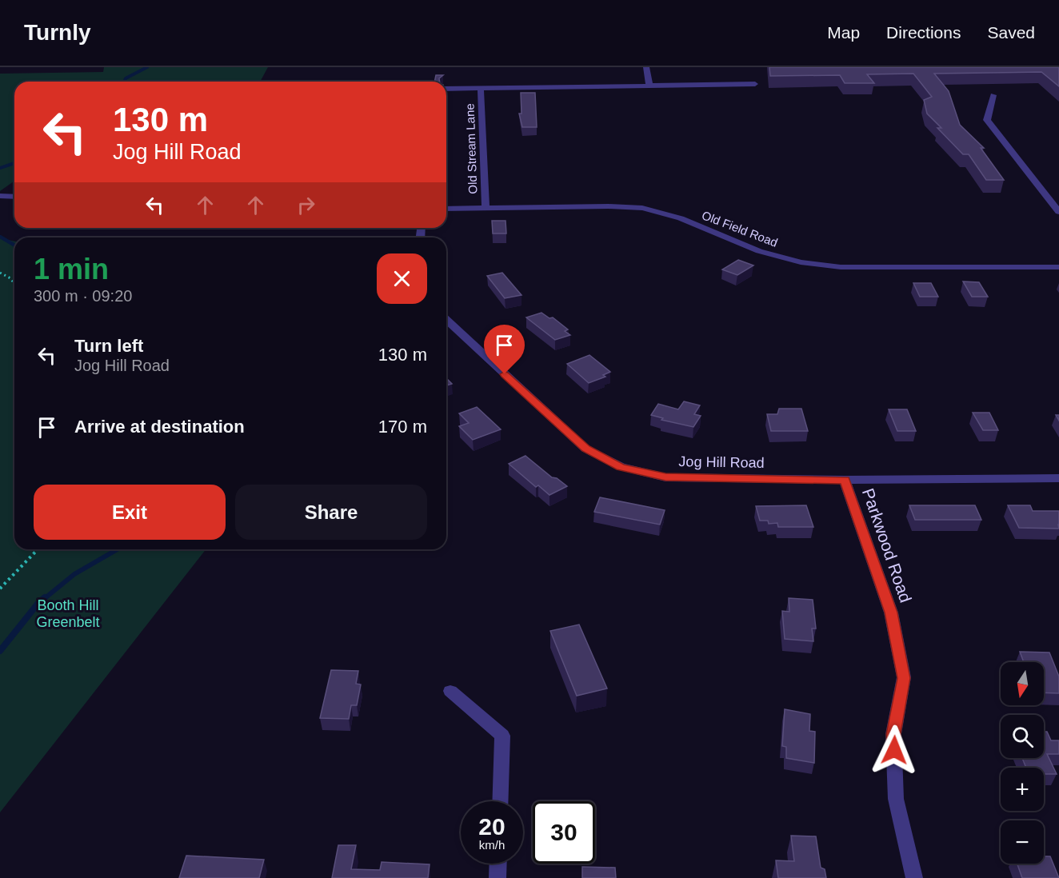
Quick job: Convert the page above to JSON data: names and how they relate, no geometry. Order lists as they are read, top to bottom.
{
  "streets": {
    "street": [
      "Old Stream Lane",
      "Old Field Road",
      "Jog Hill Road",
      "Parkwood Road"
    ]
  },
  "crossings": [
    ["Old Stream Lane", "Old Field Road"],
    ["Jog Hill Road", "Parkwood Road"]
  ],
  "parks": ["Booth Hill Greenbelt"],
  "north": "bottom",
  "page": {
    "header": "Turnly",
    "nav": ["Map", "Directions", "Saved"],
    "turn": ["130 m", "Jog Hill Road"],
    "heading": ["1 min", "300 m · 09:20"],
    "list": [
      {
        "name": "Turn left",
        "note": "Jog Hill Road",
        "value": "130 m"
      },
      {
        "name": "Arrive at destination",
        "value": "170 m"
      }
    ],
    "buttons": ["Exit", "Share"],
    "map_buttons": ["+", "−"],
    "speed": "20 km/h",
    "limit": "30"
  }
}
